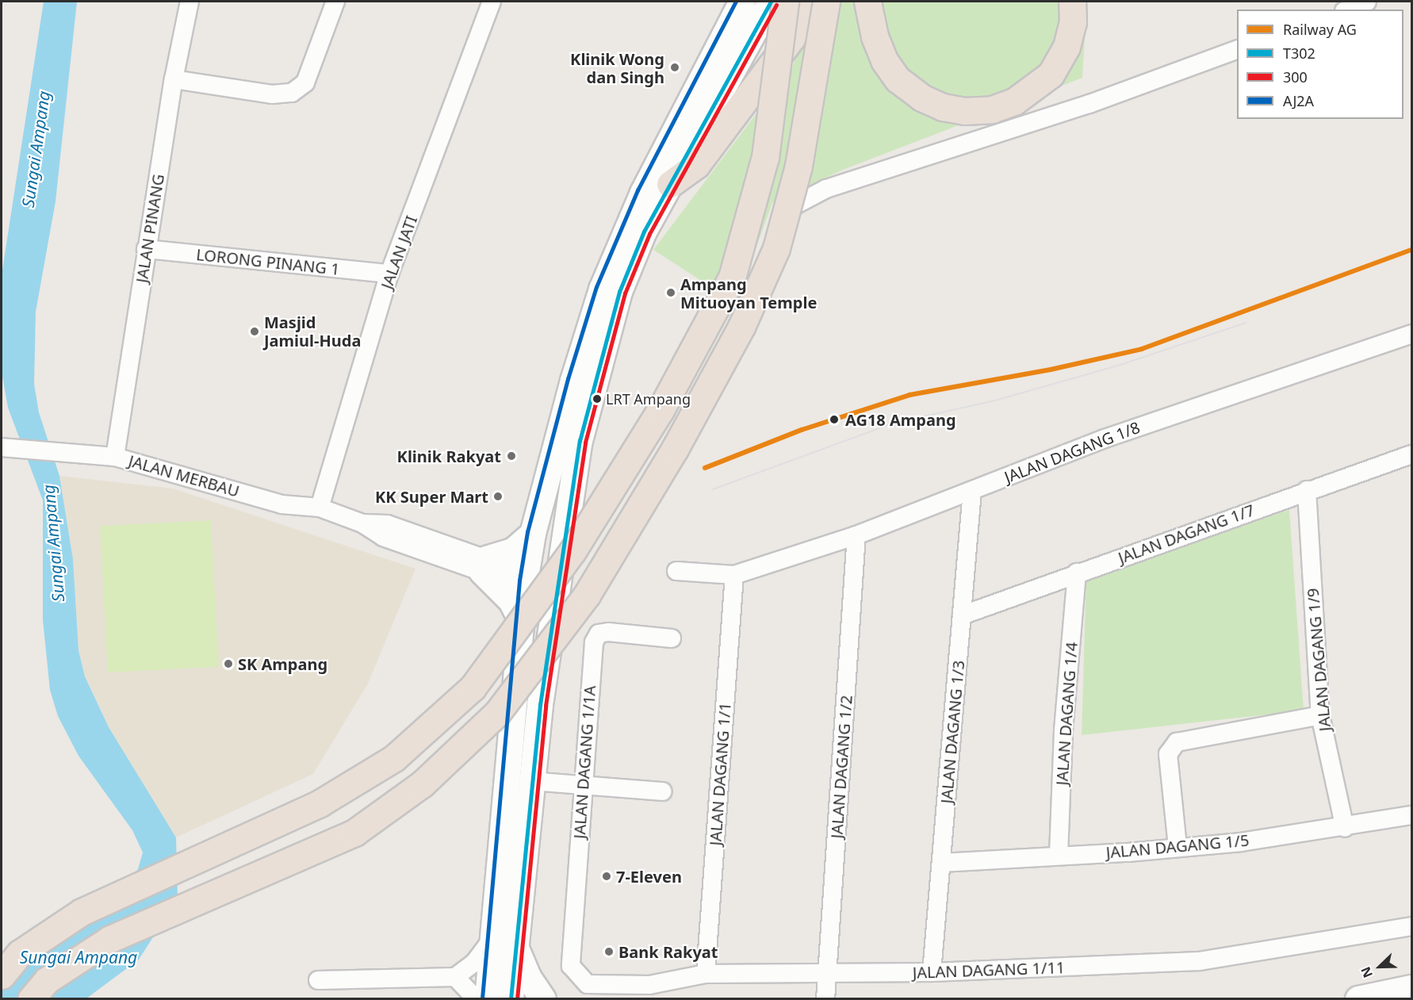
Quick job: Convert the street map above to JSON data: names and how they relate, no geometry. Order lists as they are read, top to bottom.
{
  "streets": {
    "street": [
      "JALAN PINANG",
      "JALAN JATI",
      "LORONG PINANG 1",
      "JALAN DAGANG 1/8",
      "JALAN MERBAU",
      "JALAN DAGANG 1/7",
      "JALAN DAGANG 1/9",
      "JALAN DAGANG 1/4",
      "JALAN DAGANG 1/3",
      "JALAN DAGANG 1/1A",
      "JALAN DAGANG 1/2",
      "JALAN DAGANG 1/1",
      "JALAN DAGANG 1/5",
      "JALAN DAGANG 1/11"
    ]
  },
  "crossings": [
    ["JALAN PINANG", "LORONG PINANG 1"],
    ["JALAN PINANG", "JALAN MERBAU"],
    ["JALAN JATI", "LORONG PINANG 1"],
    ["JALAN JATI", "JALAN MERBAU"],
    ["JALAN DAGANG 1/8", "JALAN DAGANG 1/3"],
    ["JALAN DAGANG 1/8", "JALAN DAGANG 1/2"],
    ["JALAN DAGANG 1/8", "JALAN DAGANG 1/1"],
    ["JALAN DAGANG 1/7", "JALAN DAGANG 1/9"],
    ["JALAN DAGANG 1/7", "JALAN DAGANG 1/4"],
    ["JALAN DAGANG 1/7", "JALAN DAGANG 1/3"],
    ["JALAN DAGANG 1/9", "JALAN DAGANG 1/5"],
    ["JALAN DAGANG 1/4", "JALAN DAGANG 1/5"],
    ["JALAN DAGANG 1/3", "JALAN DAGANG 1/5"],
    ["JALAN DAGANG 1/3", "JALAN DAGANG 1/11"],
    ["JALAN DAGANG 1/1A", "JALAN DAGANG 1/11"],
    ["JALAN DAGANG 1/2", "JALAN DAGANG 1/11"],
    ["JALAN DAGANG 1/1", "JALAN DAGANG 1/11"]
  ],
  "water": ["Sungai Ampang"],
  "places": [
    "Klinik Wong dan Singh",
    "Ampang Mituoyan Temple",
    "Masjid Jamiul-Huda",
    "LRT Ampang",
    "AG18 Ampang",
    "Klinik Rakyat",
    "KK Super Mart",
    "SK Ampang",
    "7-Eleven",
    "Bank Rakyat"
  ],
  "lines": [
    "transit line T302",
    "transit line AJ2A",
    "transit line 300",
    "rail line AG"
  ],
  "legend": [
    "Railway AG",
    "T302",
    "300",
    "AJ2A"
  ],
  "north": "bottom left"
}
